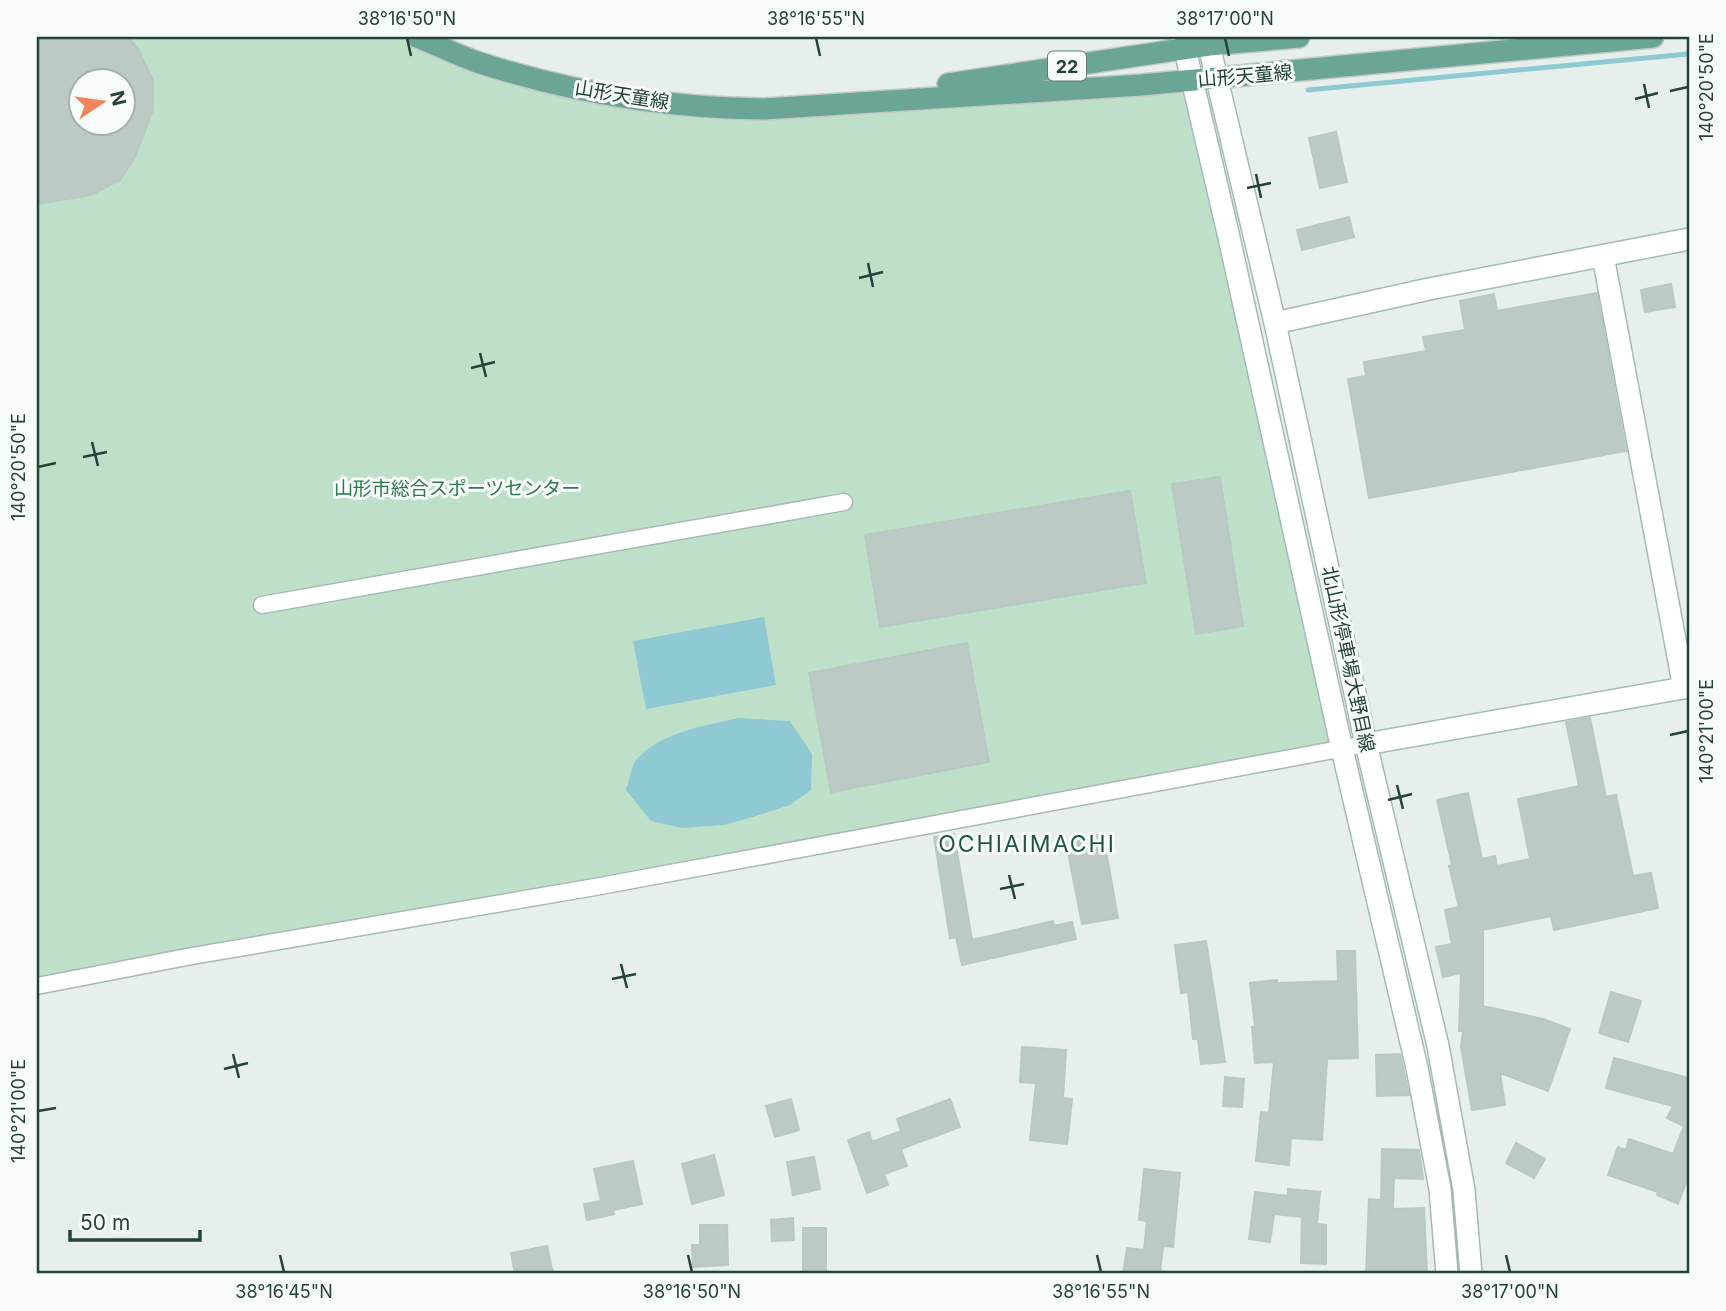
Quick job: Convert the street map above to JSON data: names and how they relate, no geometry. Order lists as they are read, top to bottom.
{
  "streets": {
    "main road": ["22", "山形天童線", "北山形停車場大野目線"]
  },
  "crossings": [
    ["山形天童線", "北山形停車場大野目線"]
  ],
  "districts": ["OCHIAIMACHI"],
  "parks": ["山形市総合スポーツセンター"],
  "scale_bar": "50 m",
  "north": "right",
  "coordinates": [
    "38°16'50\"N",
    "38°16'55\"N",
    "38°17'00\"N",
    "140°20'50\"E",
    "140°21'00\"E",
    "38°16'45\"N"
  ]
}
